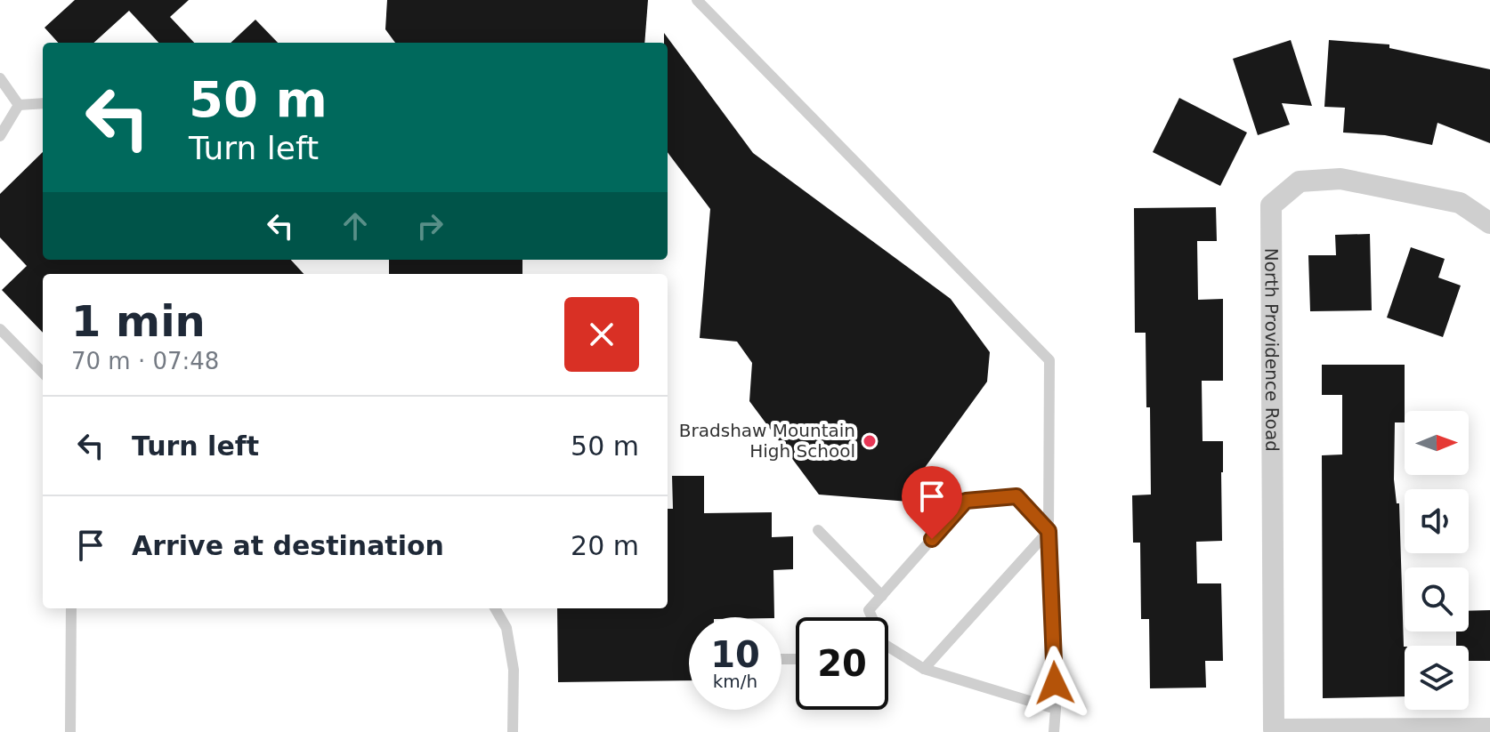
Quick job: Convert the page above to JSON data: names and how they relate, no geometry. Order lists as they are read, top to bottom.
{
  "streets": {
    "street": ["North Providence Road"]
  },
  "places": ["Bradshaw Mountain High School"],
  "north": "right",
  "page": {
    "turn": ["50 m", "Turn left"],
    "heading": ["1 min", "70 m · 07:48"],
    "list": [
      {
        "name": "Turn left",
        "value": "50 m"
      },
      {
        "name": "Arrive at destination",
        "value": "20 m"
      }
    ],
    "speed": "10 km/h",
    "limit": "20"
  }
}
